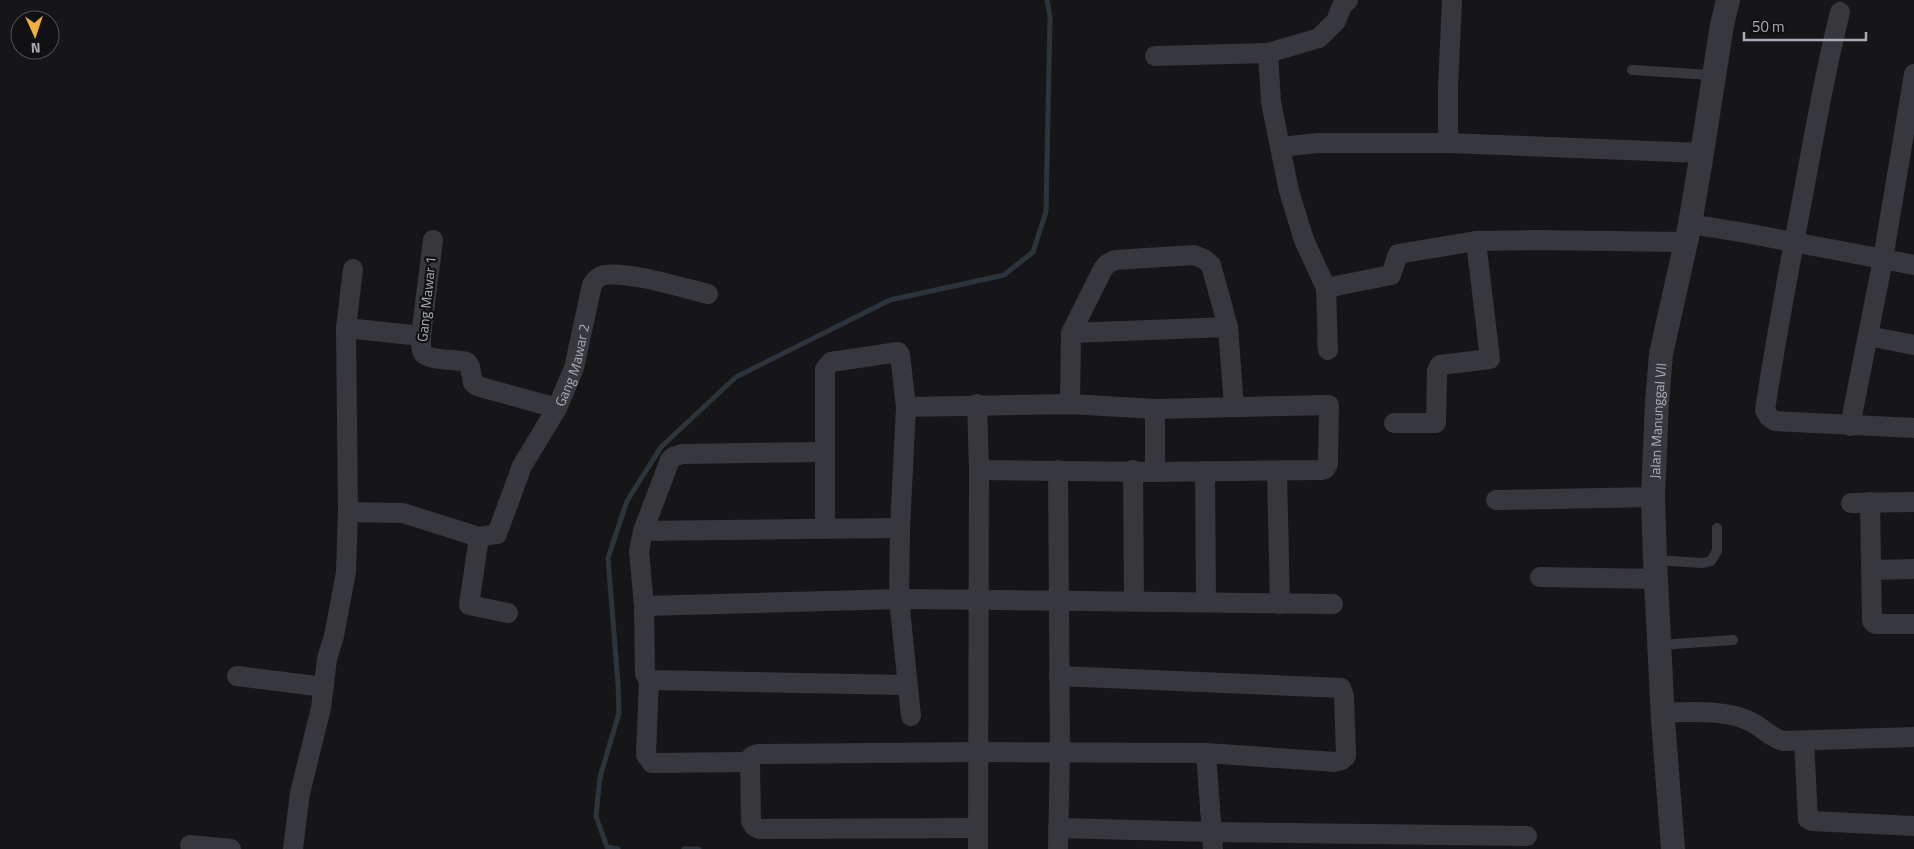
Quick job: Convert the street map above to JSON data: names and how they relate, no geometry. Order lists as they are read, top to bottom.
{
  "streets": {
    "street": ["Gang Mawar 1", "Gang Mawar 2", "Jalan Manunggal VII"]
  },
  "crossings": [
    ["Gang Mawar 1", "Gang Mawar 2"]
  ],
  "scale_bar": "50 m",
  "north": "bottom"
}
